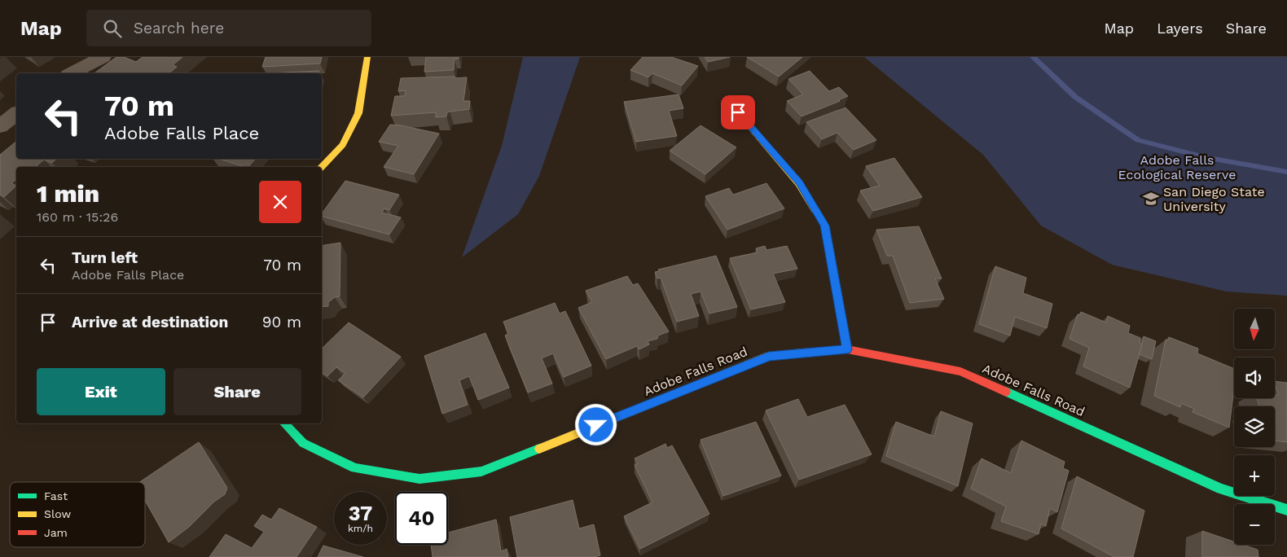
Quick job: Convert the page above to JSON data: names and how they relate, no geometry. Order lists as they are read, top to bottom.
{
  "streets": {
    "street": ["Adobe Falls Road"]
  },
  "parks": ["Adobe Falls Ecological Reserve"],
  "places": {
    "school or university": ["San Diego State University"]
  },
  "legend": ["Fast", "Slow", "Jam"],
  "north": "bottom",
  "page": {
    "header": "Map",
    "search": "Search here",
    "nav": ["Map", "Layers", "Share"],
    "turn": ["70 m", "Adobe Falls Place"],
    "heading": ["1 min", "160 m · 15:26"],
    "list": [
      {
        "name": "Turn left",
        "note": "Adobe Falls Place",
        "value": "70 m"
      },
      {
        "name": "Arrive at destination",
        "value": "90 m"
      }
    ],
    "map_buttons": ["+", "−"],
    "buttons": ["Exit", "Share"],
    "speed": "37 km/h",
    "limit": "40"
  }
}
